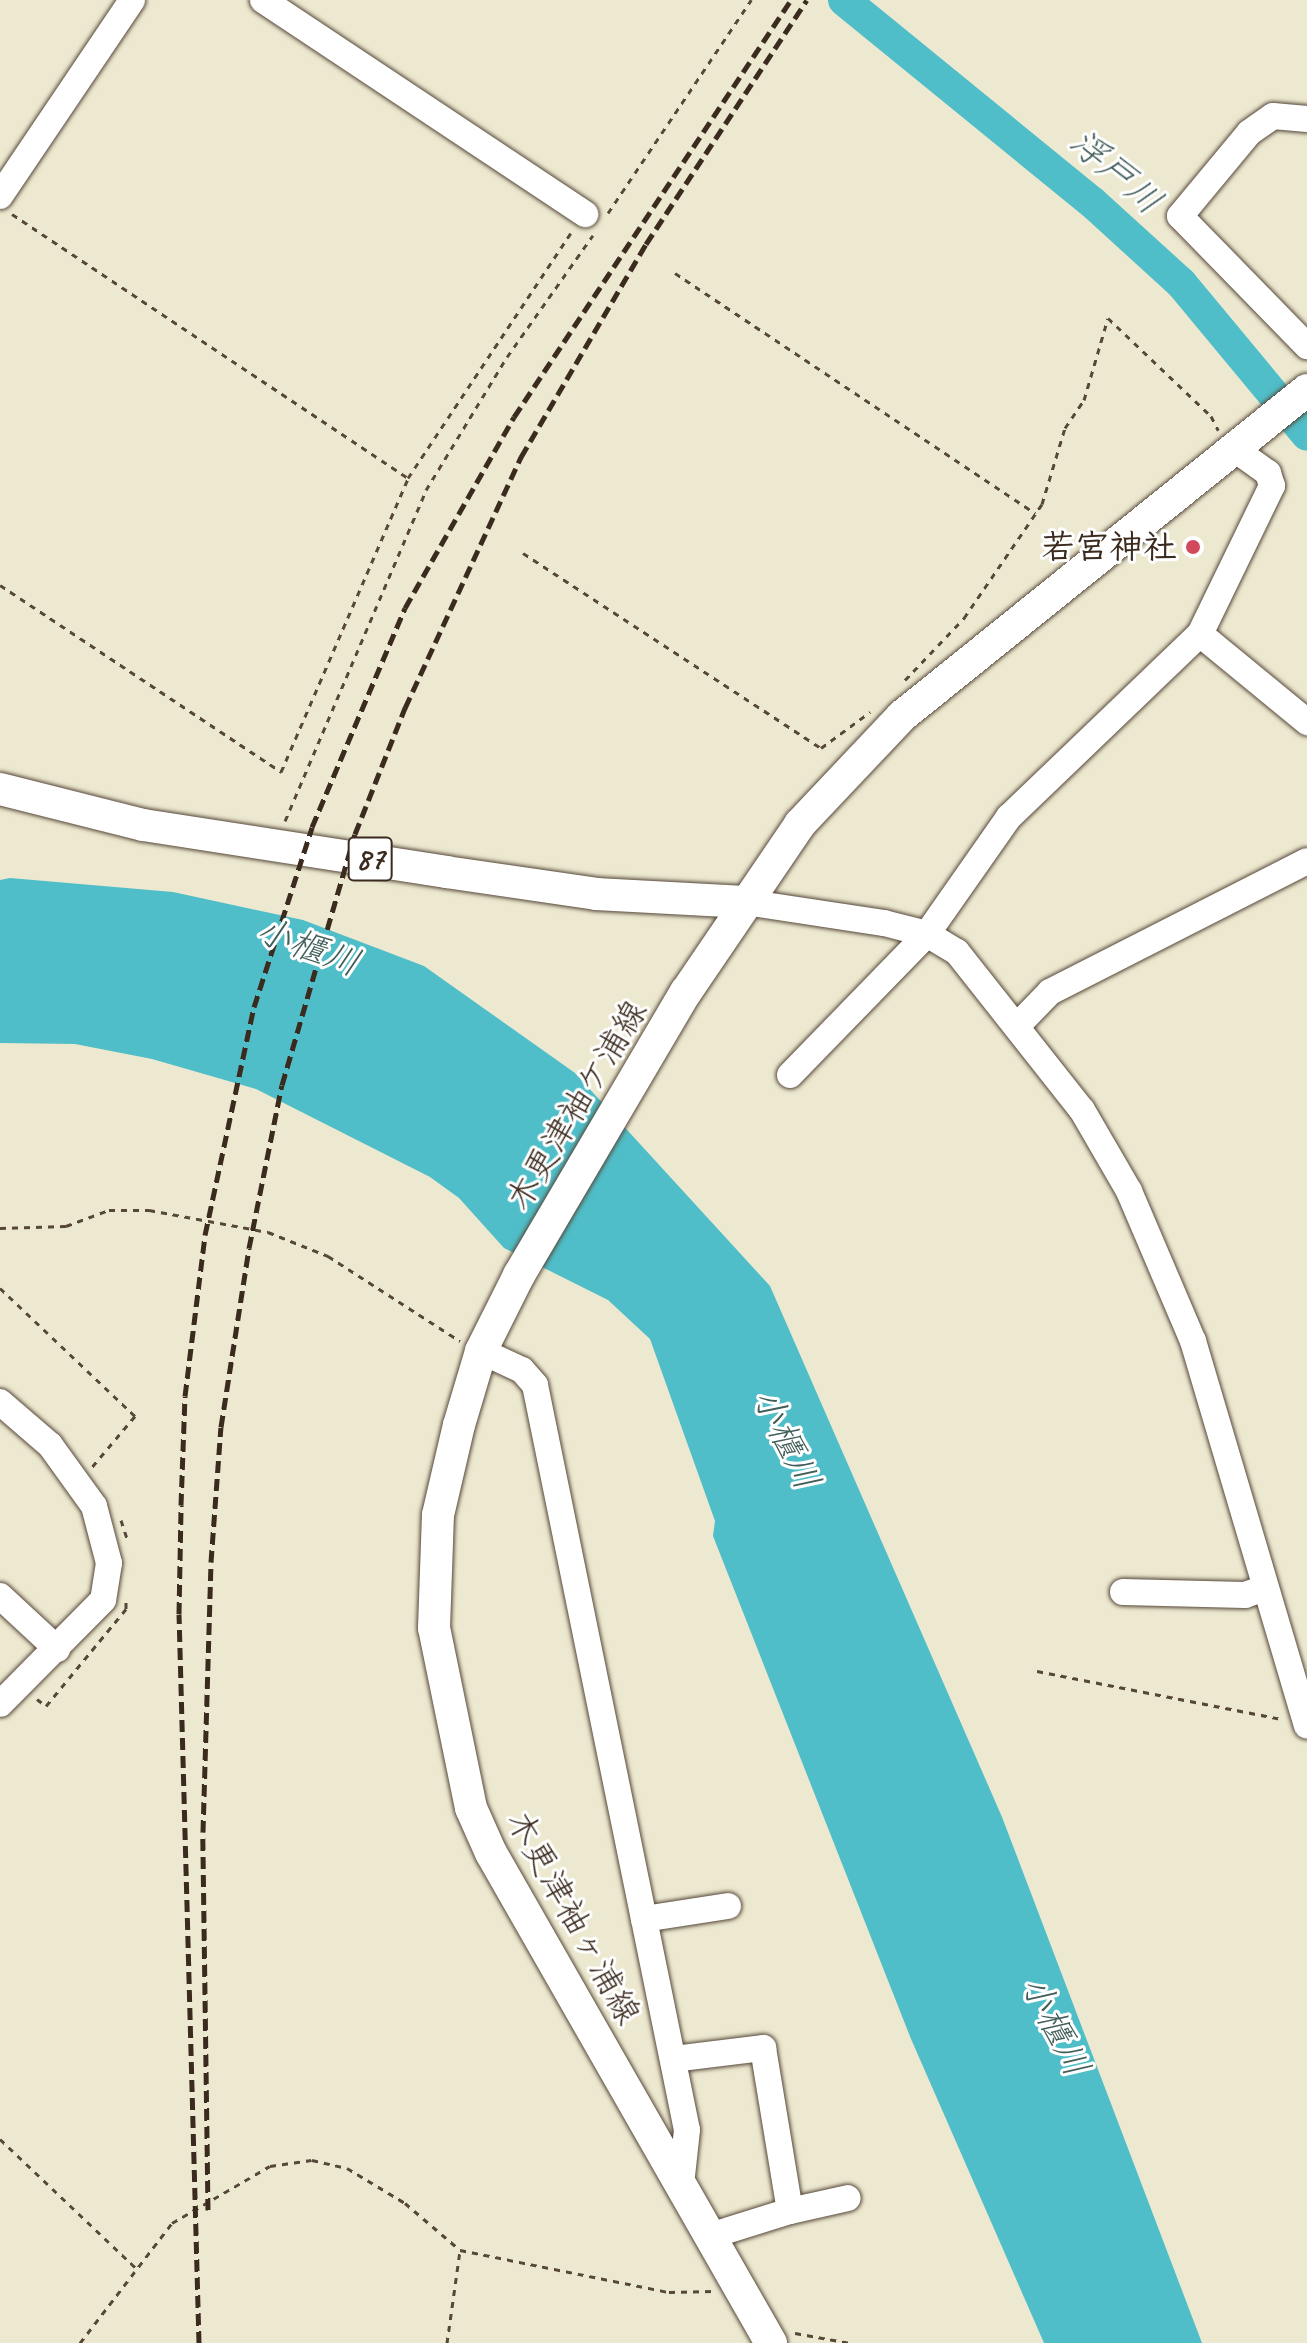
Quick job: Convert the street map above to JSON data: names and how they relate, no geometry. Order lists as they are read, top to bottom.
{
  "streets": {
    "main road": ["87", "木更津袖ケ浦線", "木更津袖ヶ浦線"]
  },
  "crossings": [
    ["87", "木更津袖ケ浦線"],
    ["木更津袖ケ浦線", "木更津袖ヶ浦線"]
  ],
  "water": ["浮戸川", "小櫃川"],
  "places": ["若宮神社"]
}
